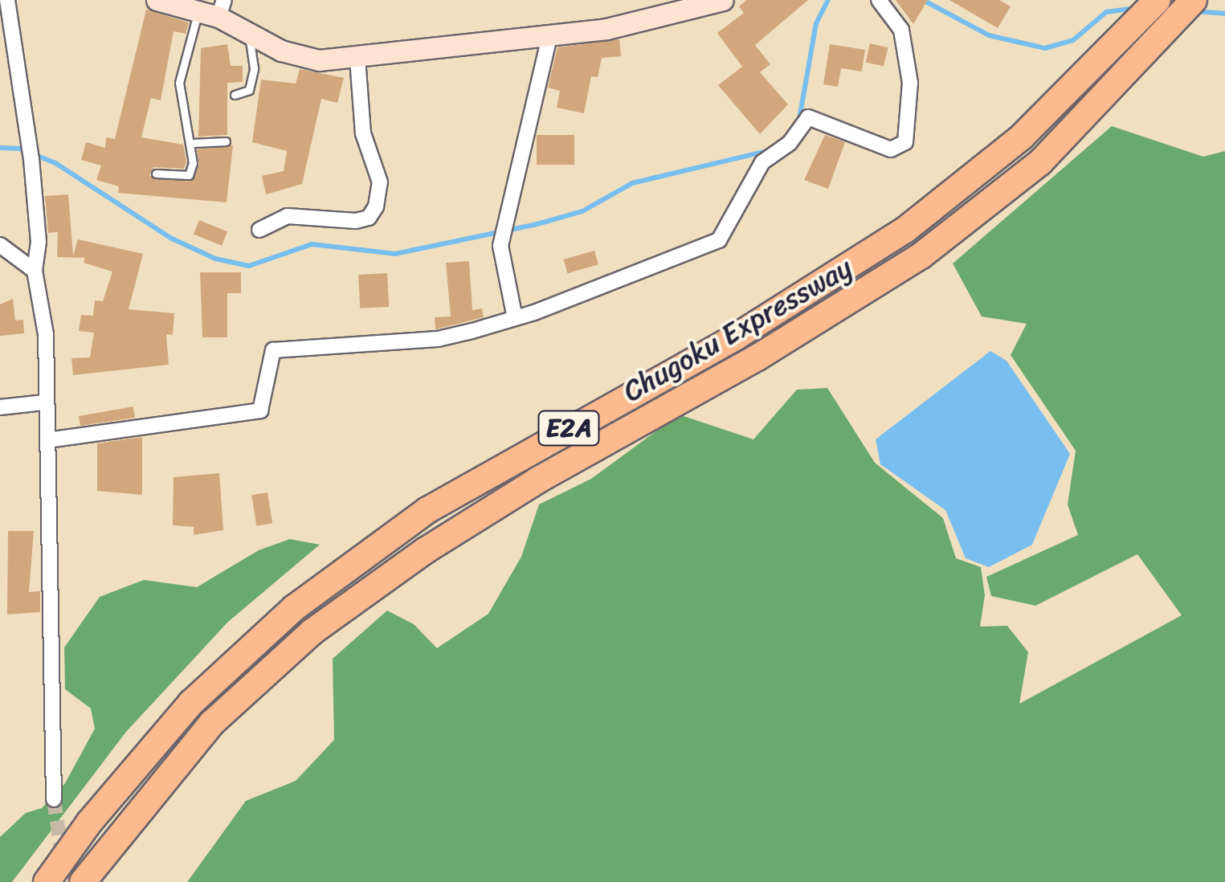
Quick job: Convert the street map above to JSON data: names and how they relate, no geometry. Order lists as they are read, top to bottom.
{
  "streets": {
    "highway": ["Chugoku Expressway", "E2A"]
  }
}
